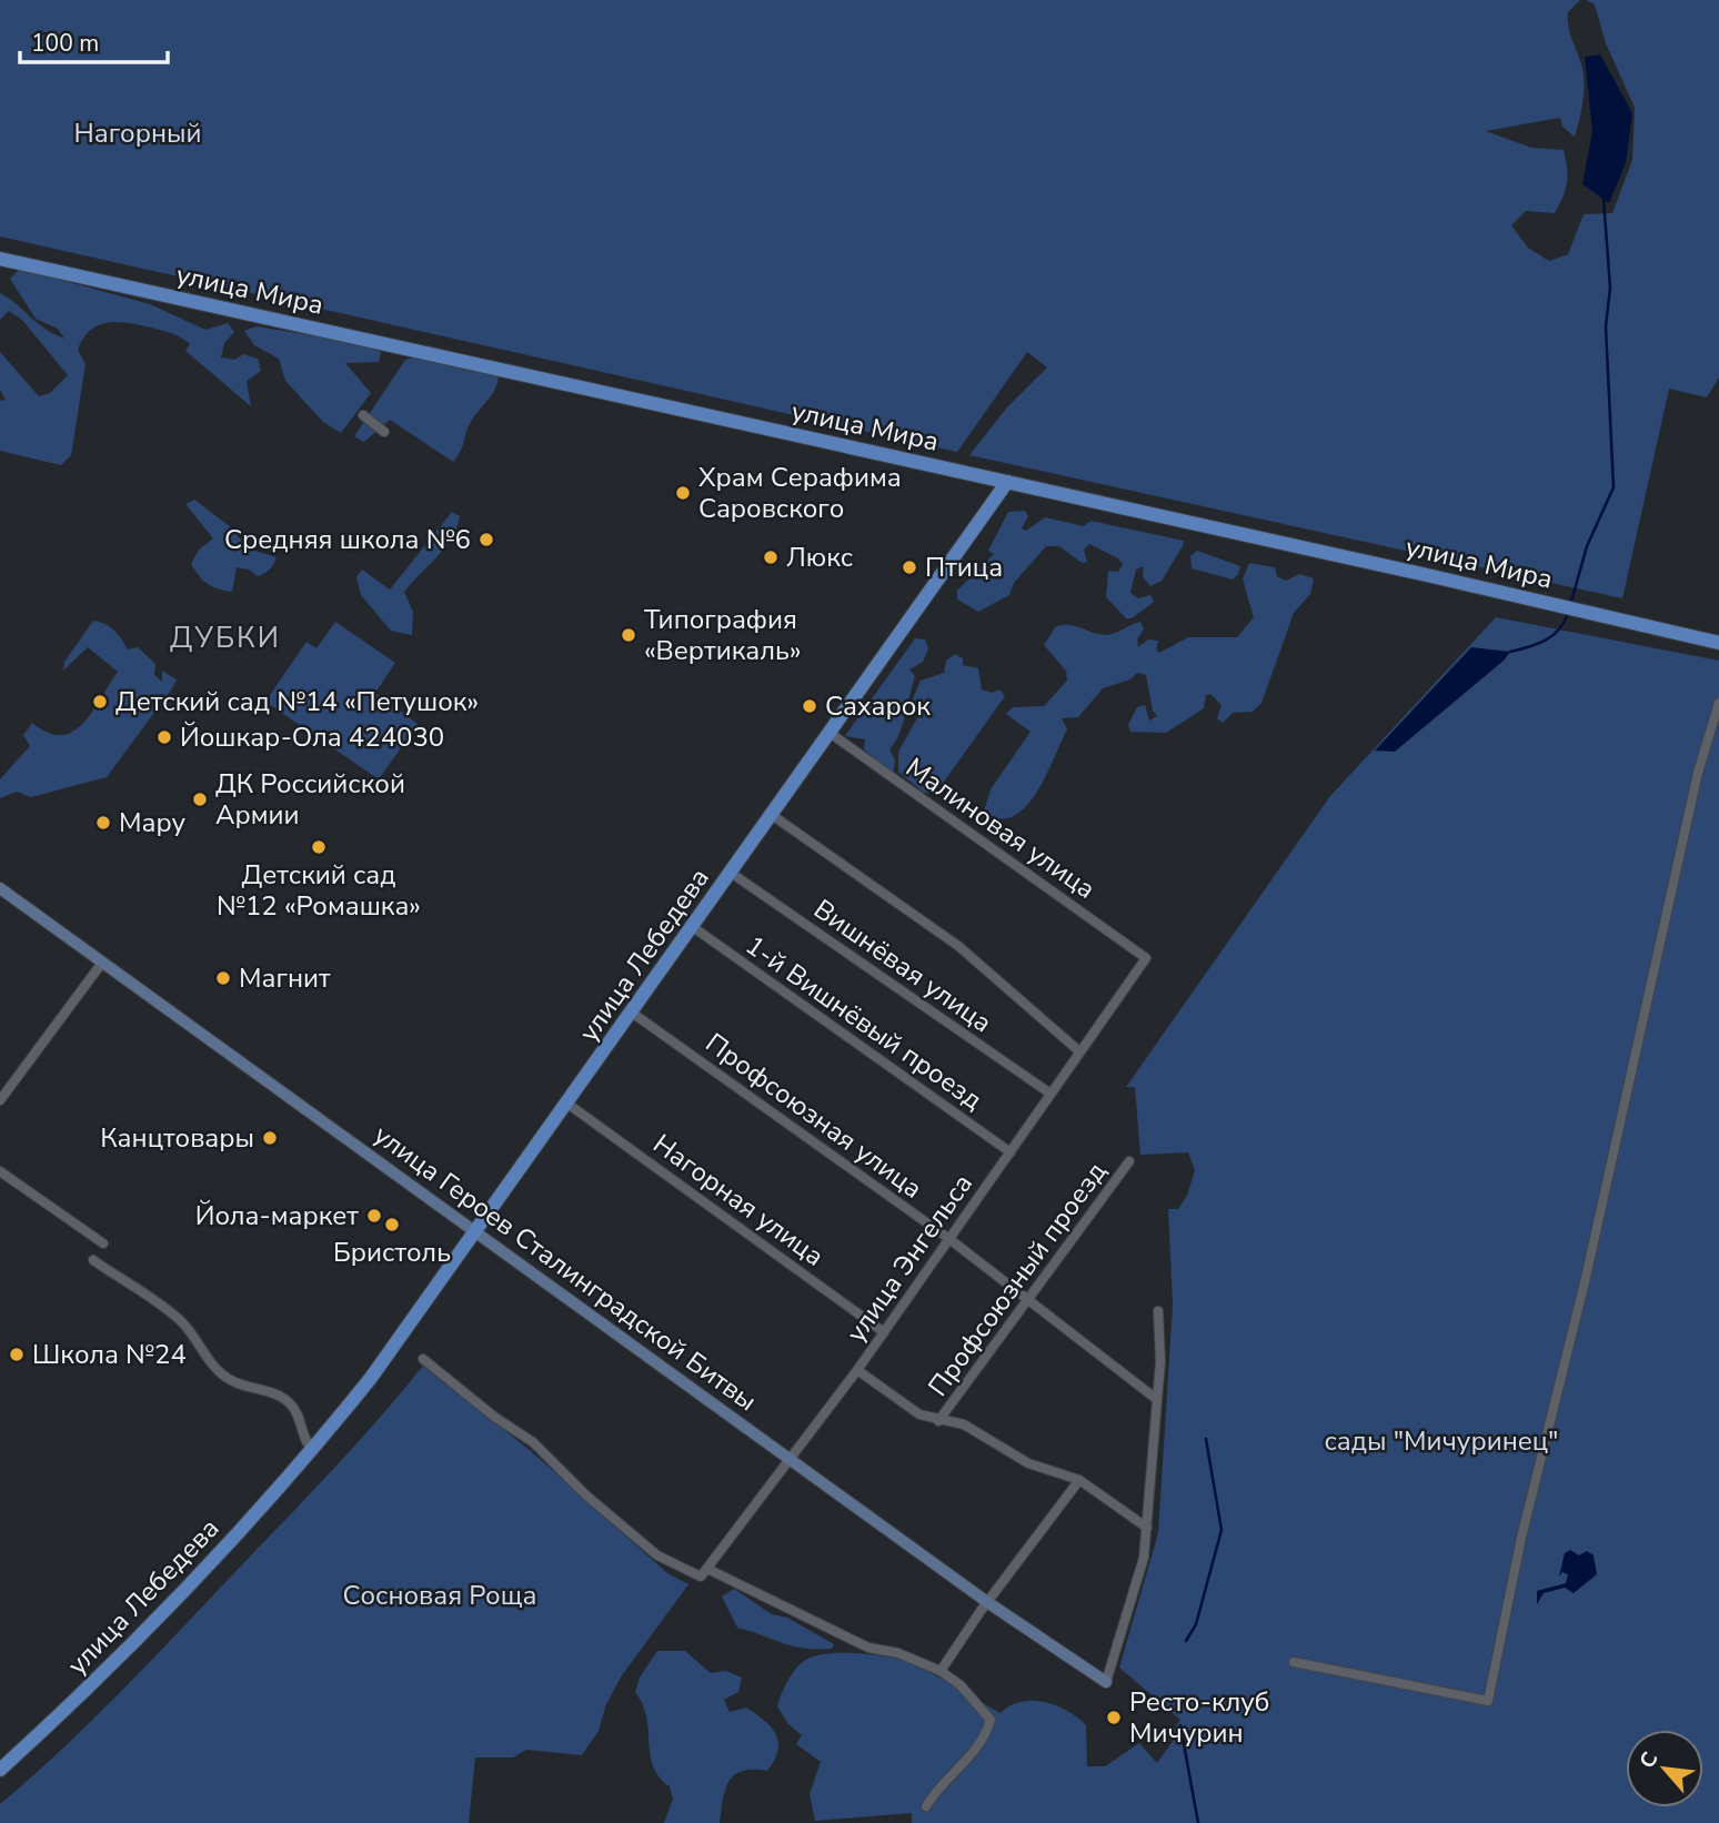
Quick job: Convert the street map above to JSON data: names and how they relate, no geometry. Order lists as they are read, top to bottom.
{
  "streets": {
    "main road": ["улица Мира", "улица Лебедева"],
    "street": [
      "Малиновая улица",
      "Вишнёвая улица",
      "1-й Вишнёвый проезд",
      "Профсоюзная улица",
      "Нагорная улица",
      "улица Энгельса",
      "улица Героев Сталинградской Битвы",
      "Профсоюзный проезд"
    ]
  },
  "crossings": [
    ["улица Мира", "улица Лебедева"],
    ["Малиновая улица", "улица Лебедева"],
    ["Малиновая улица", "улица Энгельса"],
    ["улица Лебедева", "Вишнёвая улица"],
    ["улица Лебедева", "1-й Вишнёвый проезд"],
    ["улица Лебедева", "Профсоюзная улица"],
    ["улица Лебедева", "Нагорная улица"],
    ["улица Лебедева", "улица Героев Сталинградской Битвы"],
    ["Вишнёвая улица", "улица Энгельса"],
    ["1-й Вишнёвый проезд", "улица Энгельса"],
    ["Профсоюзная улица", "улица Энгельса"],
    ["Профсоюзная улица", "Профсоюзный проезд"],
    ["Нагорная улица", "улица Энгельса"],
    ["улица Энгельса", "улица Героев Сталинградской Битвы"]
  ],
  "districts": ["ДУБКИ"],
  "parks": ["Нагорный", "сады \"Мичуринец\"", "Сосновая Роща"],
  "places": [
    "Храм Серафима Саровского",
    "Средняя школа №6",
    "Люкс",
    "Птица",
    "Типография «Вертикаль»",
    "Детский сад №14 «Петушок»",
    "Сахарок",
    "Йошкар-Ола 424030",
    "ДК Российской Армии",
    "Мару",
    "Детский сад №12 «Ромашка»",
    "Магнит",
    "Канцтовары",
    "Йола-маркет",
    "Бристоль",
    "Школа №24",
    "Ресто-клуб Мичурин"
  ],
  "scale_bar": "100 m",
  "north": "top left"
}
